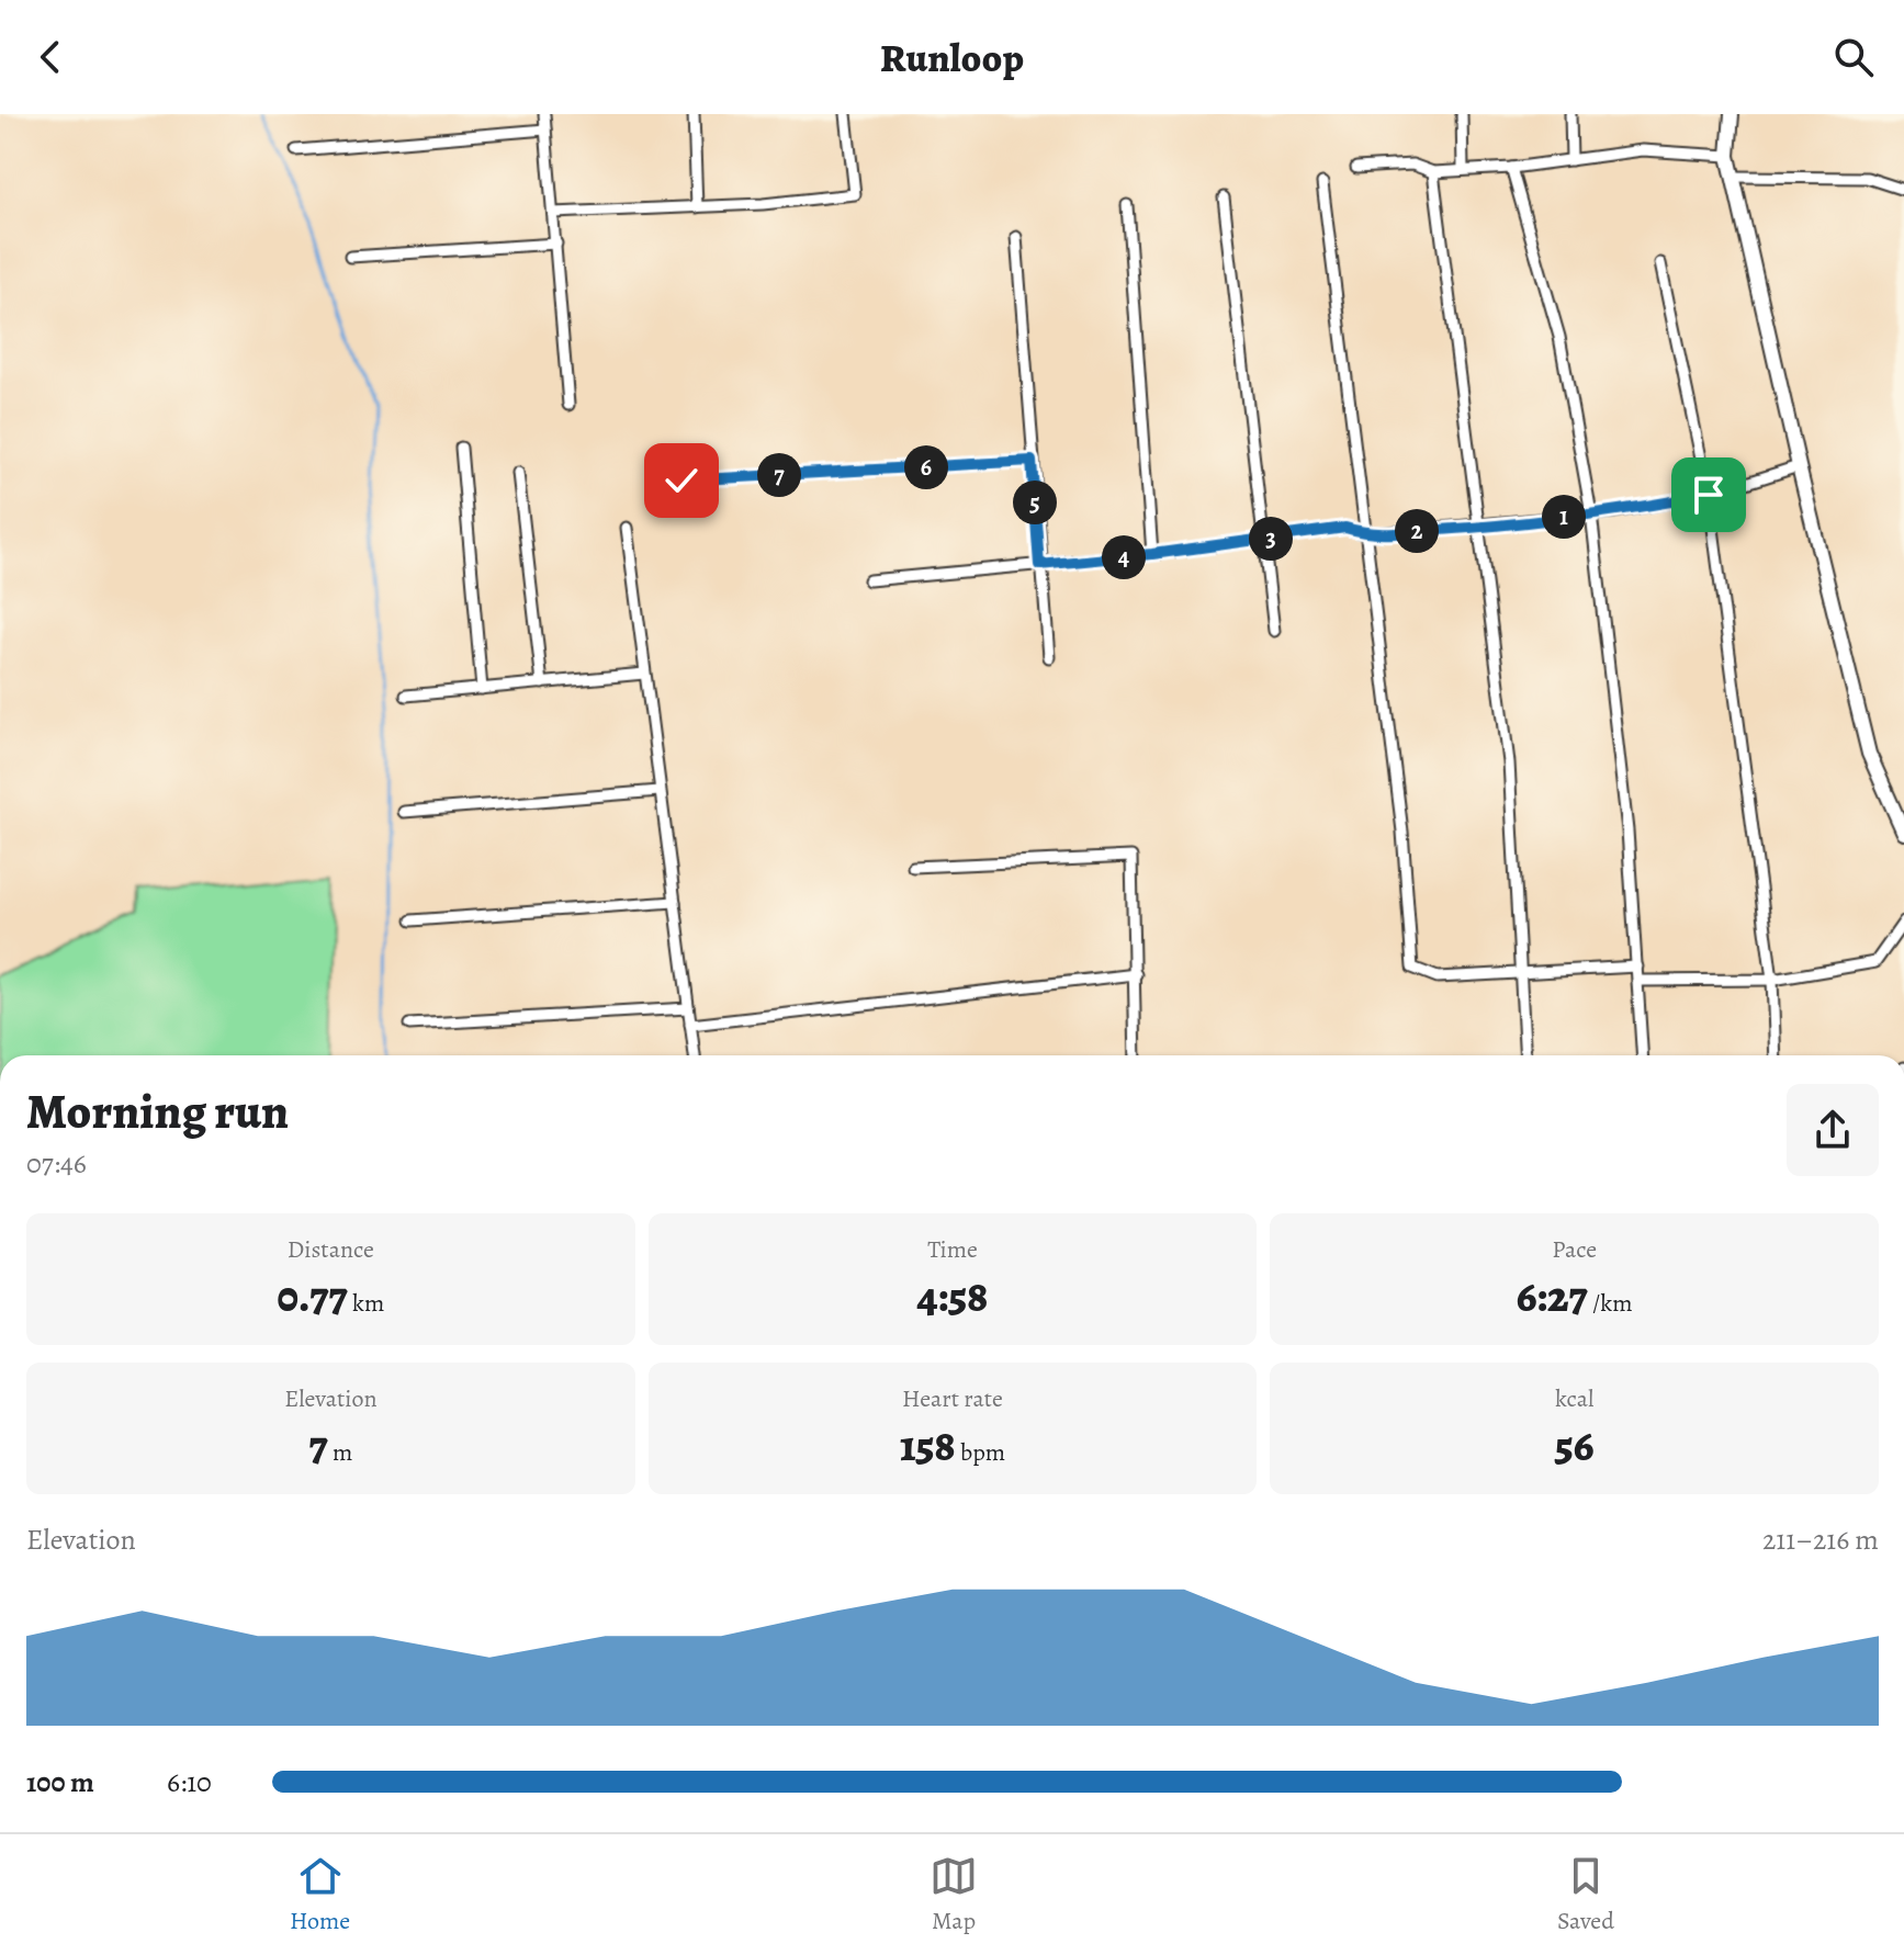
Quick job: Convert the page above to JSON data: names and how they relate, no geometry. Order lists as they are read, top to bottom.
{
  "page": {
    "header": "Runloop",
    "pins": [
      "6",
      "7",
      "5",
      "1",
      "2",
      "3",
      "4"
    ],
    "heading": ["Morning run", "07:46"],
    "stats": [
      ["Distance", "0.77 km"],
      ["Time", "4:58"],
      ["Pace", "6:27 /km"],
      ["Elevation", "7 m"],
      ["Heart rate", "158 bpm"],
      ["kcal", "56"]
    ],
    "chart": ["Elevation", "211–216 m"],
    "list": [
      {
        "name": "100 m",
        "note": "6:10"
      }
    ],
    "tabs": ["Home", "Map", "Saved"]
  }
}
